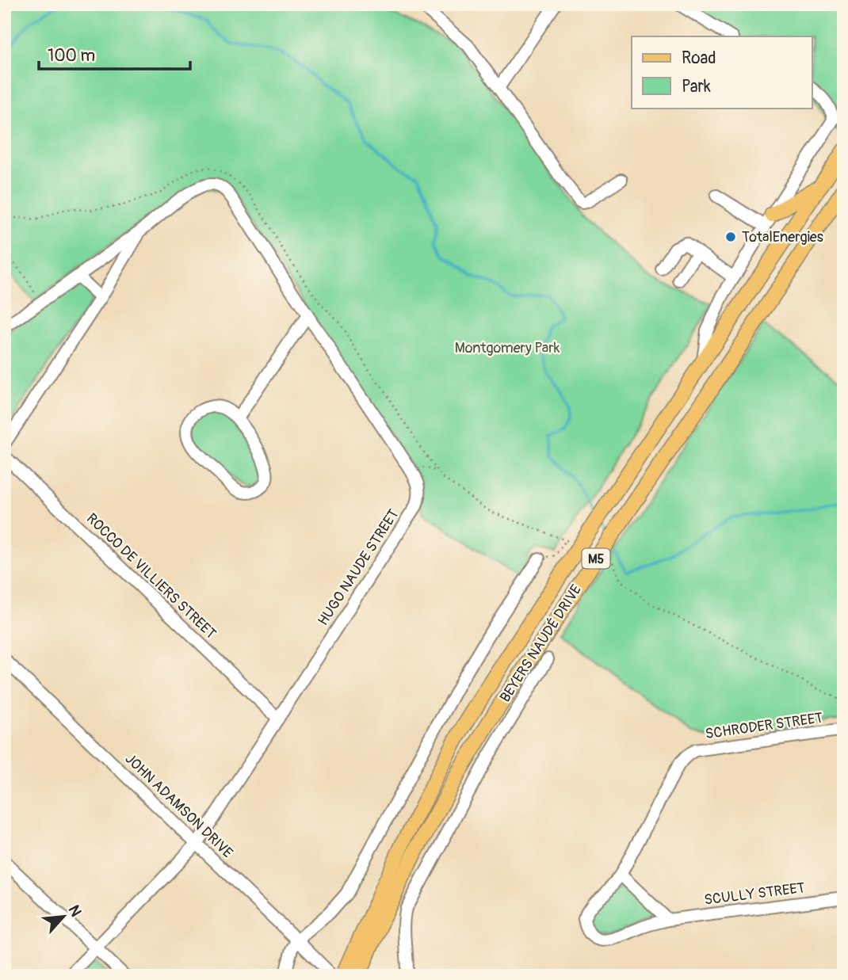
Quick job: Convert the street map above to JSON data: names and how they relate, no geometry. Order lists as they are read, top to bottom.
{
  "streets": {
    "main road": ["M5", "BEYERS NAUDÉ DRIVE"],
    "street": [
      "HUGO NAUDE STREET",
      "ROCCO DE VILLIERS STREET",
      "SCHRODER STREET",
      "JOHN ADAMSON DRIVE",
      "SCULLY STREET"
    ]
  },
  "crossings": [
    ["HUGO NAUDE STREET", "ROCCO DE VILLIERS STREET"],
    ["HUGO NAUDE STREET", "JOHN ADAMSON DRIVE"],
    ["SCHRODER STREET", "SCULLY STREET"]
  ],
  "parks": ["Montgomery Park"],
  "places": ["TotalEnergies"],
  "legend": ["Road", "Park"],
  "scale_bar": "100 m",
  "north": "top right"
}
